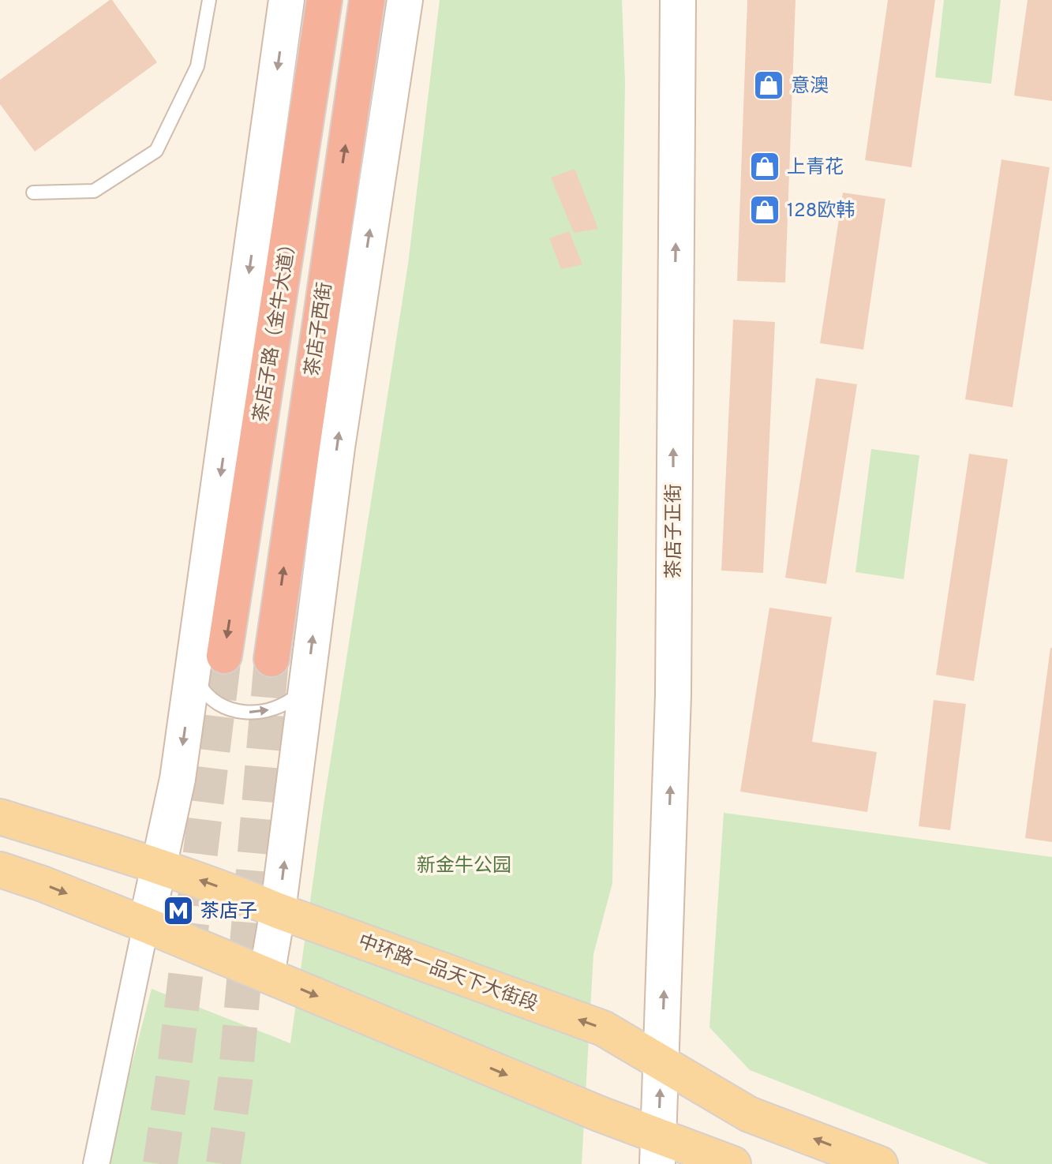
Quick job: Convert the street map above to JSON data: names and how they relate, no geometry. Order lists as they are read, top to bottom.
{
  "streets": {
    "highway": ["茶店子路（金牛大道）", "茶店子西街"],
    "main road": ["茶店子正街", "中环路一品天下大街段"]
  },
  "crossings": [
    ["茶店子正街", "中环路一品天下大街段"]
  ],
  "one_way": ["茶店子路（金牛大道）", "茶店子西街", "茶店子正街"],
  "parks": ["新金牛公园"],
  "places": {
    "shop": ["意澳", "上青花", "128欧韩"],
    "metro station": ["茶店子"]
  }
}
